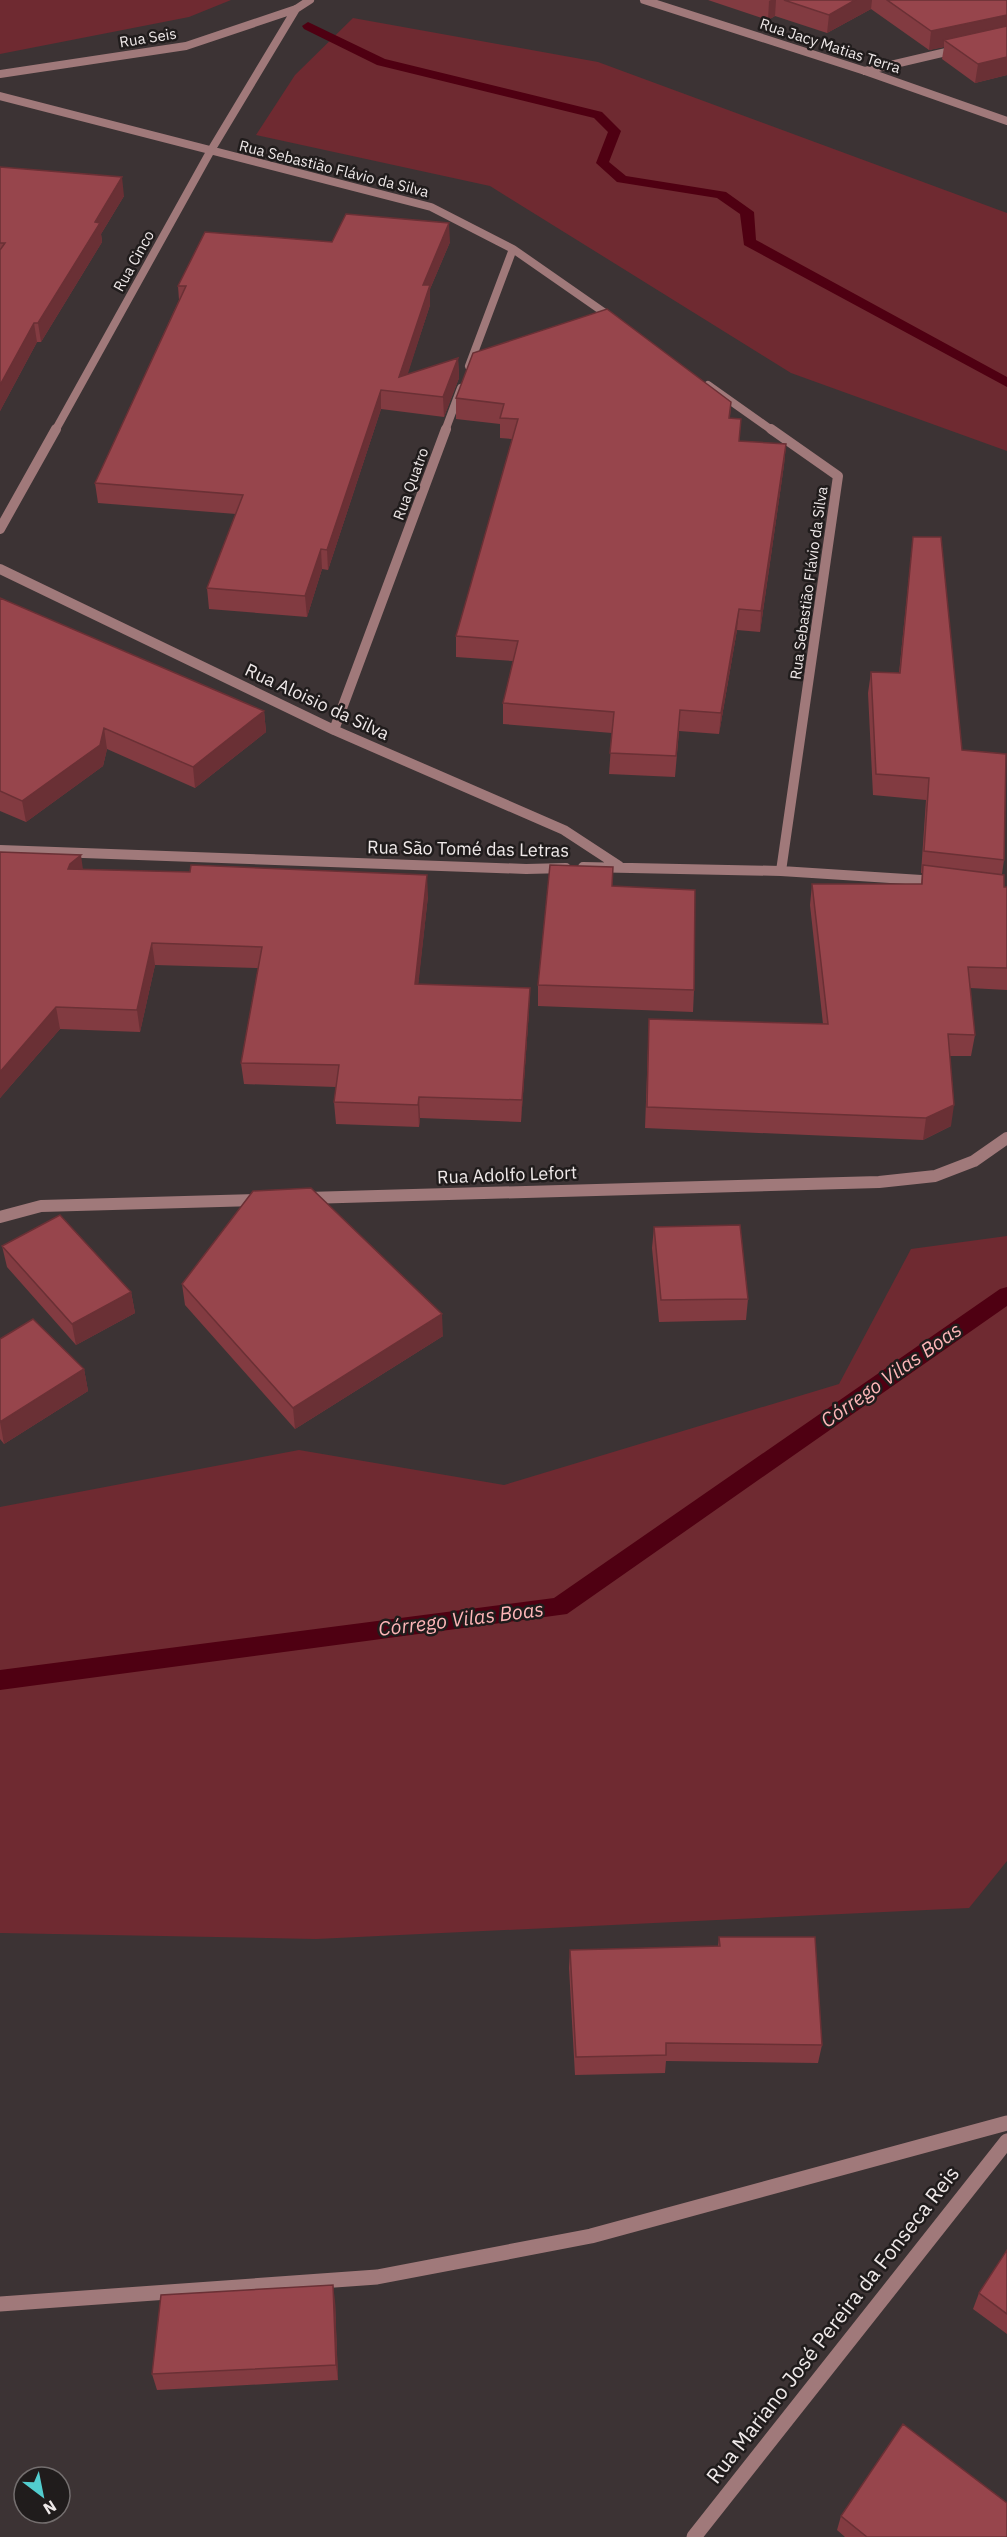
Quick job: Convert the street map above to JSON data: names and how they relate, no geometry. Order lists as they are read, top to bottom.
{
  "streets": {
    "street": [
      "Rua Seis",
      "Rua Jacy Matias Terra",
      "Rua Sebastião Flávio da Silva",
      "Rua Cinco",
      "Rua Quatro",
      "Rua Aloisio da Silva",
      "Rua São Tomé das Letras",
      "Rua Adolfo Lefort",
      "Rua Mariano José Pereira da Fonseca Reis"
    ]
  },
  "crossings": [
    ["Rua Seis", "Rua Cinco"],
    ["Rua Sebastião Flávio da Silva", "Rua Cinco"],
    ["Rua Sebastião Flávio da Silva", "Rua São Tomé das Letras"],
    ["Rua Quatro", "Rua Aloisio da Silva"],
    ["Rua Aloisio da Silva", "Rua São Tomé das Letras"]
  ],
  "water": ["Córrego Vilas Boas"],
  "north": "bottom right"
}
